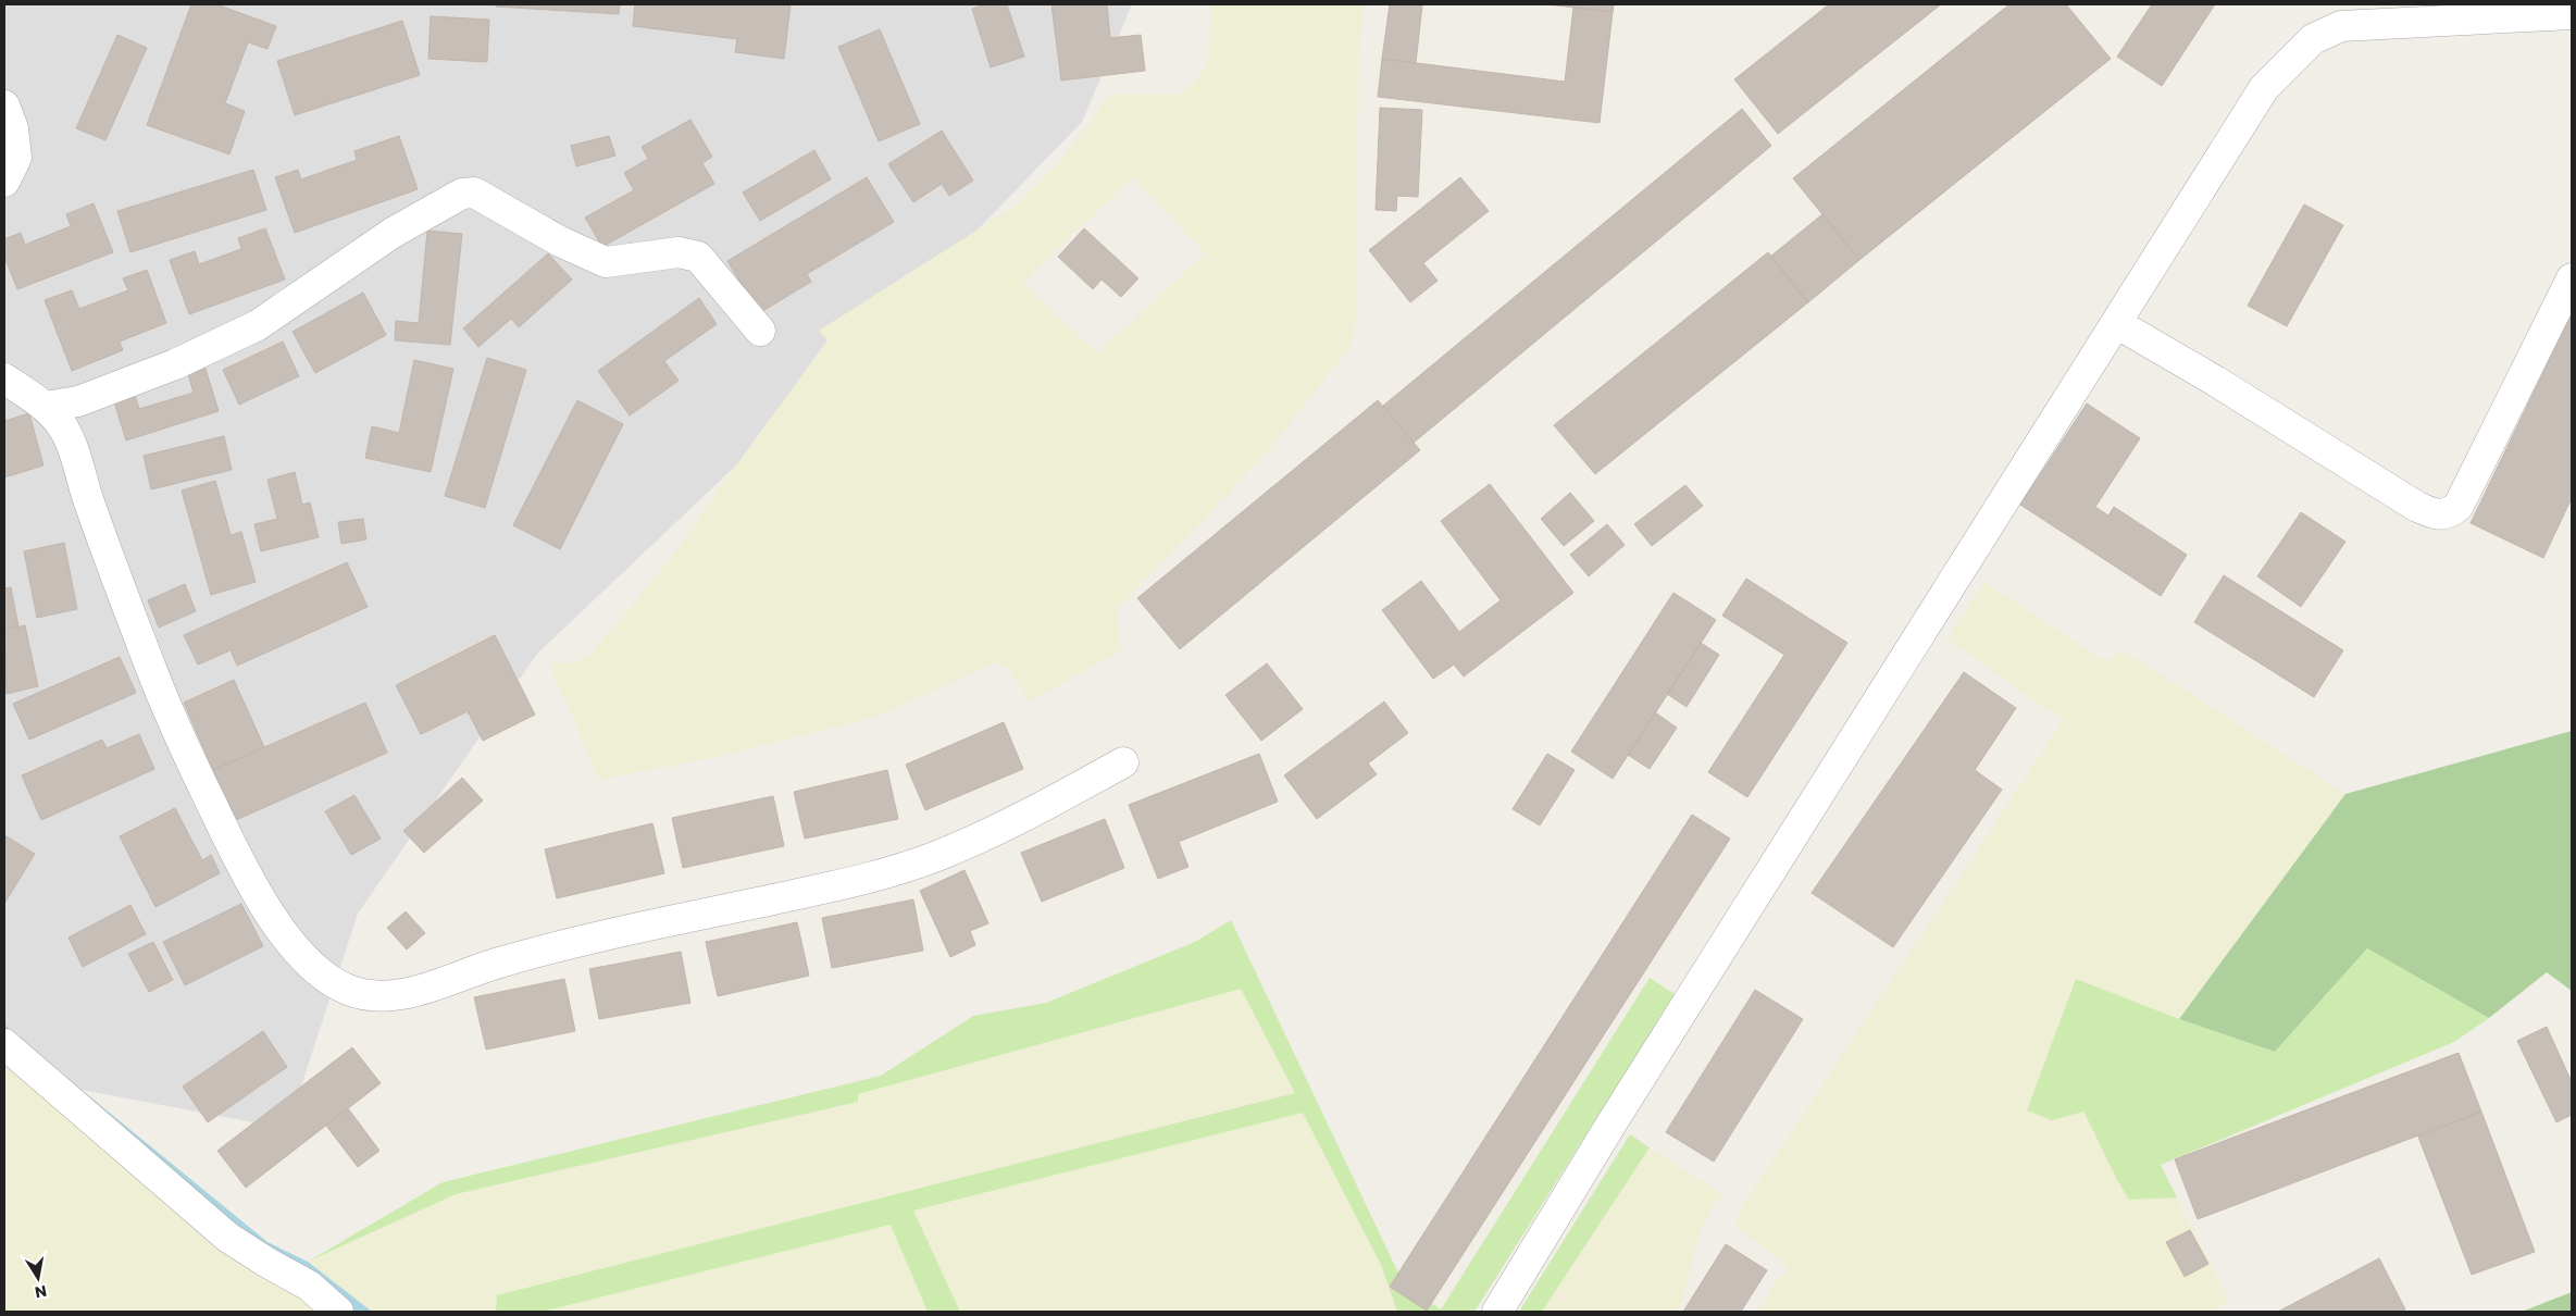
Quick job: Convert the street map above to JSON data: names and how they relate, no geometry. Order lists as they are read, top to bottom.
{
  "north": "bottom"
}
